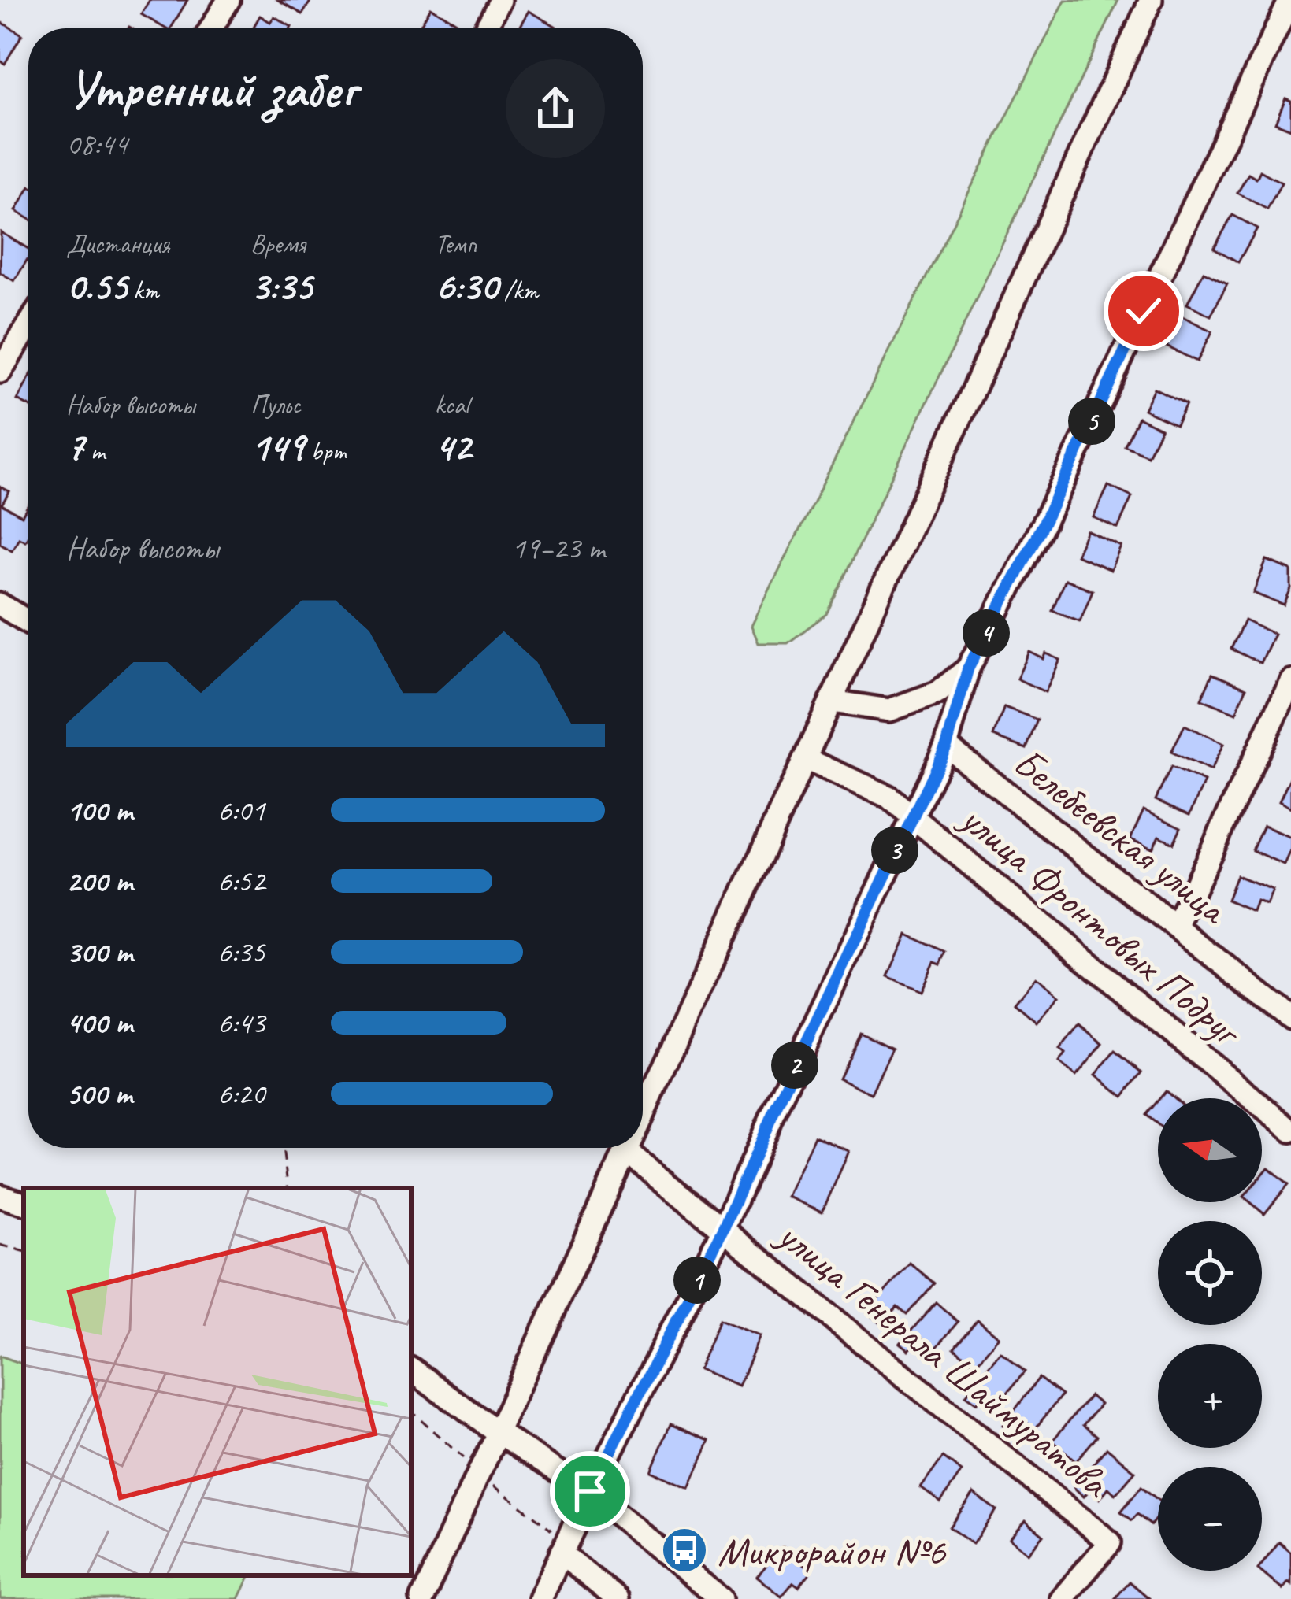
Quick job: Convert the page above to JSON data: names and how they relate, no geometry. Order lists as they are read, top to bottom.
{
  "streets": {
    "street": ["Белебеевская улица", "улица Фронтовых Подруг", "улица Генерала Шаймуратова"]
  },
  "places": {
    "bus stop": ["Микрорайон №6"]
  },
  "north": "left",
  "page": {
    "heading": ["Утренний забег", "08:44"],
    "stats": [
      ["Дистанция", "0.55 km"],
      ["Время", "3:35"],
      ["Темп", "6:30 /km"],
      ["Набор высоты", "7 m"],
      ["Пульс", "149 bpm"],
      ["kcal", "42"]
    ],
    "pins": [
      "5",
      "4",
      "3",
      "2",
      "1"
    ],
    "chart": ["Набор высоты", "19–23 m"],
    "list": [
      {
        "name": "100 m",
        "note": "6:01"
      },
      {
        "name": "200 m",
        "note": "6:52"
      },
      {
        "name": "300 m",
        "note": "6:35"
      },
      {
        "name": "400 m",
        "note": "6:43"
      },
      {
        "name": "500 m",
        "note": "6:20"
      }
    ],
    "map_buttons": ["+", "−"]
  }
}
